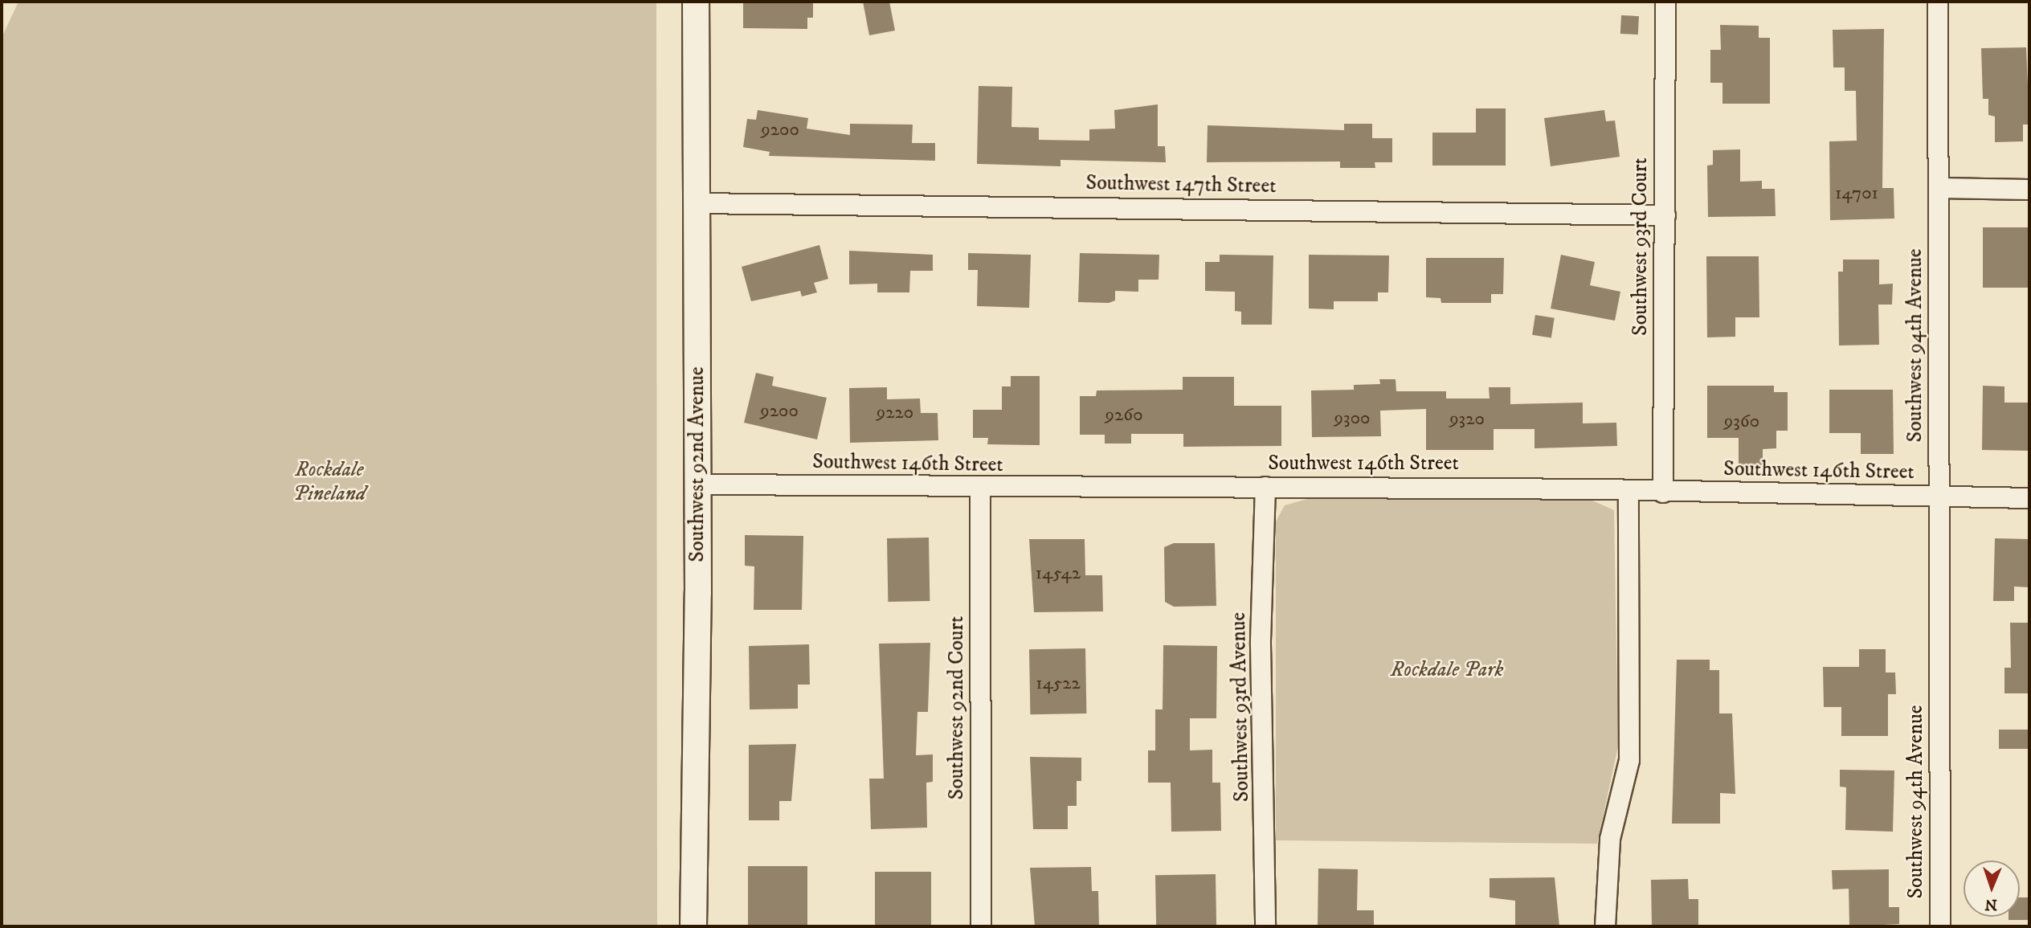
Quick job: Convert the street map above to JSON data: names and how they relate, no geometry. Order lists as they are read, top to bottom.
{
  "streets": {
    "street": [
      "Southwest 147th Street",
      "Southwest 93rd Court",
      "Southwest 94th Avenue",
      "Southwest 146th Street",
      "Southwest 92nd Avenue",
      "Southwest 93rd Avenue",
      "Southwest 92nd Court"
    ]
  },
  "crossings": [
    ["Southwest 147th Street", "Southwest 93rd Court"],
    ["Southwest 147th Street", "Southwest 92nd Avenue"],
    ["Southwest 93rd Court", "Southwest 146th Street"],
    ["Southwest 94th Avenue", "Southwest 146th Street"],
    ["Southwest 146th Street", "Southwest 92nd Avenue"],
    ["Southwest 146th Street", "Southwest 93rd Avenue"],
    ["Southwest 146th Street", "Southwest 92nd Court"]
  ],
  "parks": ["Rockdale Pineland", "Rockdale Park"],
  "house_numbers": [
    "9200",
    "14701",
    "9200",
    "9220",
    "9260",
    "9300",
    "9320",
    "9360",
    "14542",
    "14522"
  ],
  "north": "bottom"
}
